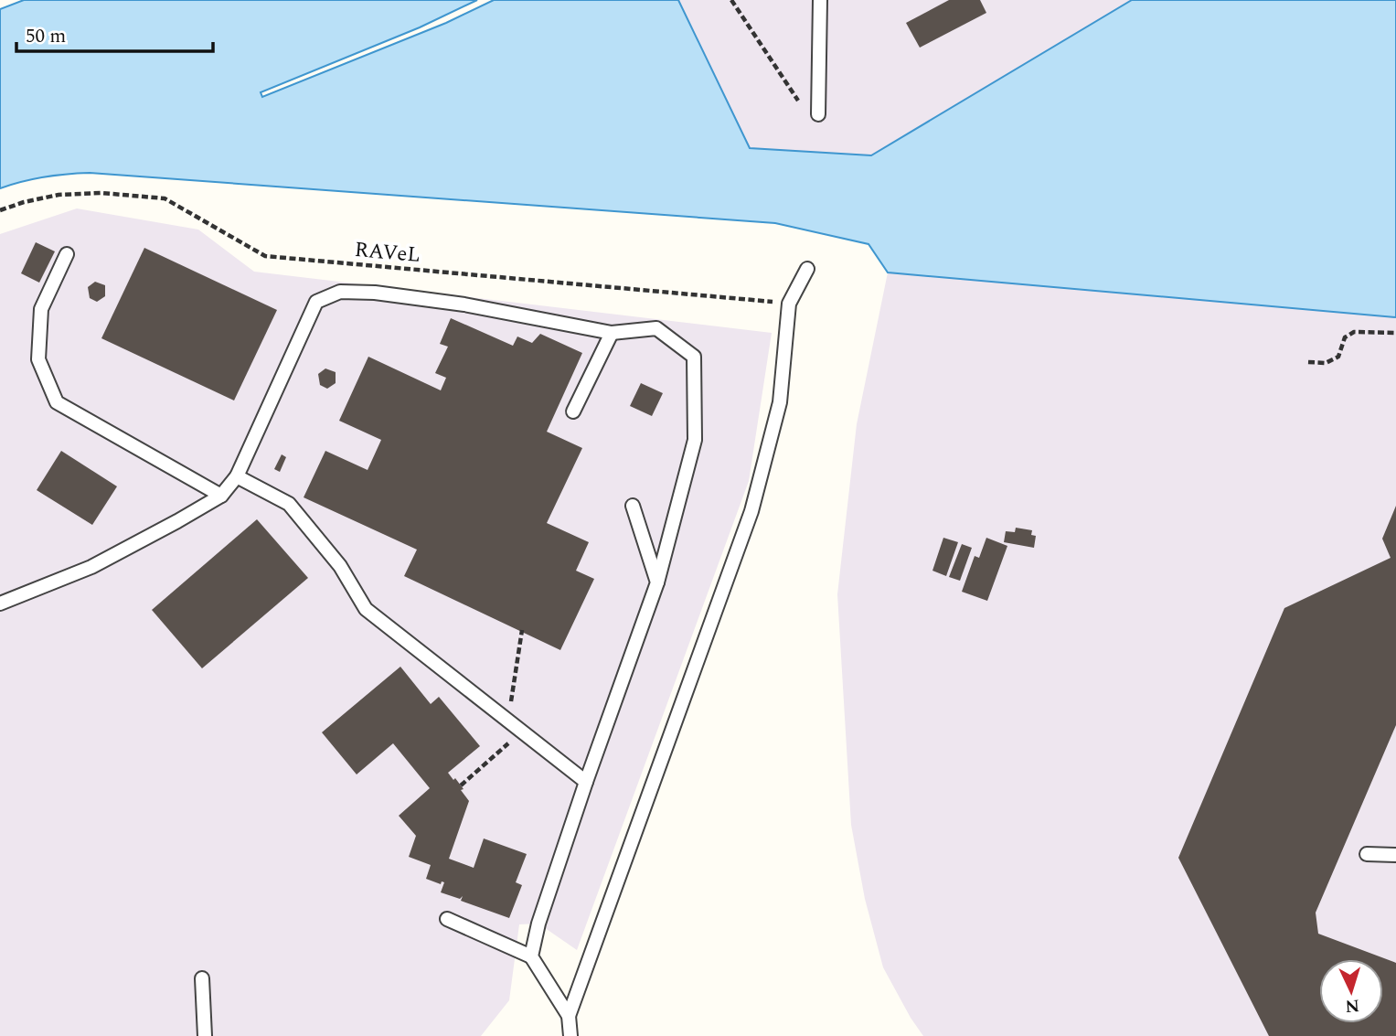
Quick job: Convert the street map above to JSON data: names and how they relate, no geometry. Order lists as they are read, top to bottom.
{
  "streets": {
    "path": ["RAVeL"]
  },
  "scale_bar": "50 m",
  "north": "bottom"
}
